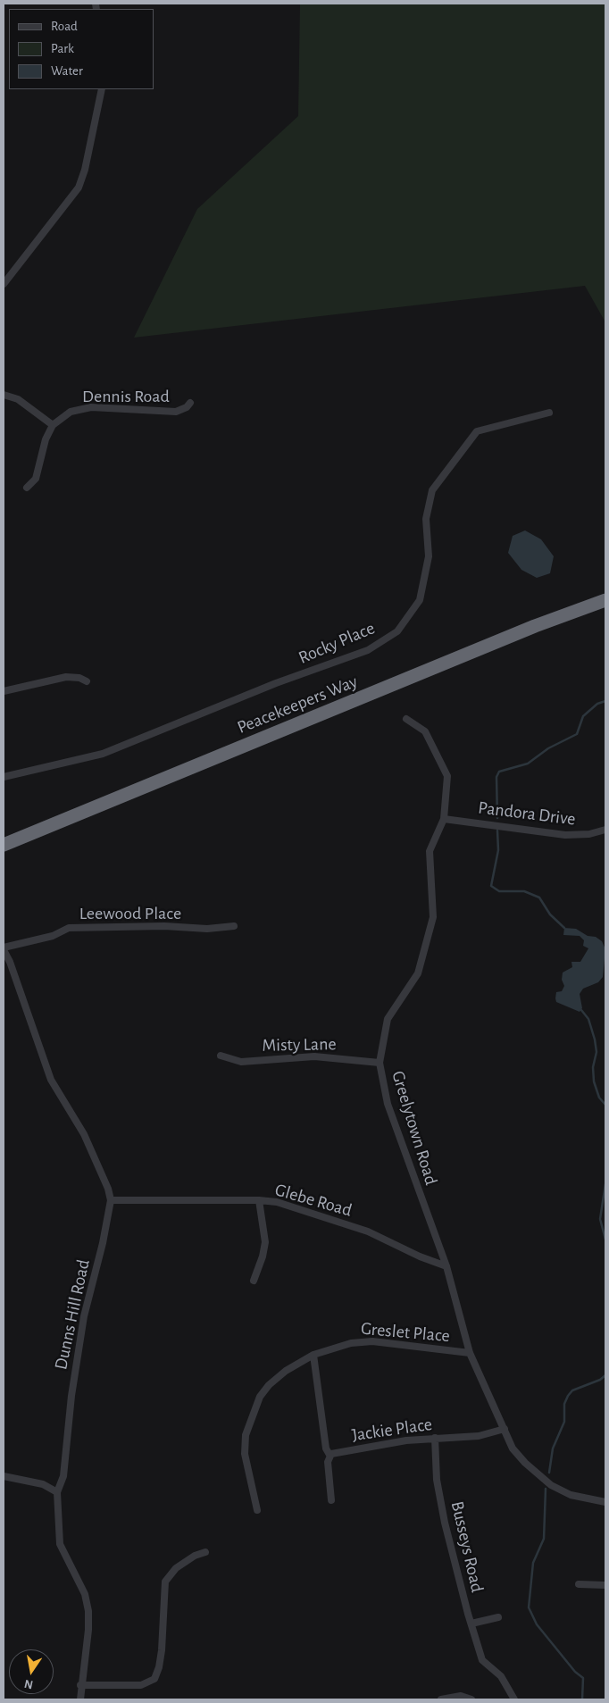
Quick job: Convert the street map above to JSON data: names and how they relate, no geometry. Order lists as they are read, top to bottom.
{
  "streets": {
    "highway": ["Peacekeepers Way"],
    "street": [
      "Dennis Road",
      "Rocky Place",
      "Pandora Drive",
      "Leewood Place",
      "Misty Lane",
      "Greelytown Road",
      "Glebe Road",
      "Dunns Hill Road",
      "Greslet Place",
      "Jackie Place",
      "Busseys Road"
    ]
  },
  "crossings": [
    ["Pandora Drive", "Greelytown Road"],
    ["Leewood Place", "Dunns Hill Road"],
    ["Misty Lane", "Greelytown Road"],
    ["Greelytown Road", "Glebe Road"],
    ["Greelytown Road", "Greslet Place"],
    ["Greelytown Road", "Jackie Place"],
    ["Glebe Road", "Dunns Hill Road"],
    ["Jackie Place", "Busseys Road"]
  ],
  "legend": ["Road", "Park", "Water"],
  "north": "bottom"
}
